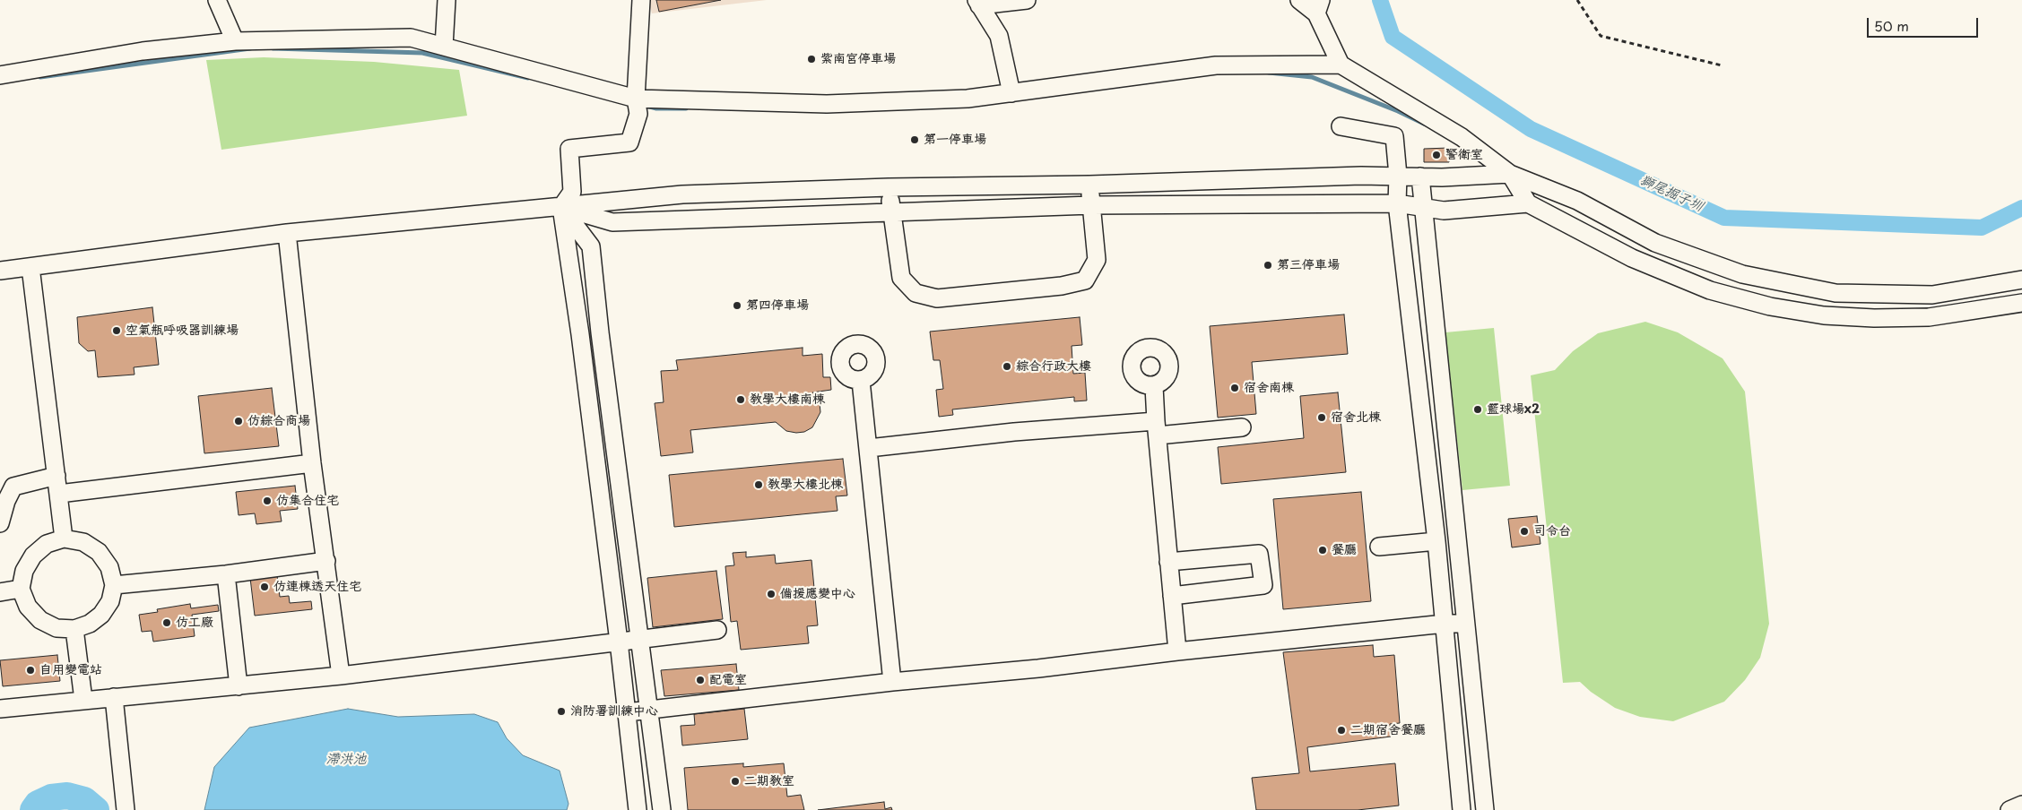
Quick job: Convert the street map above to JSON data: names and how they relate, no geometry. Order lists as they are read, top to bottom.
{
  "water": ["獅尾掘子圳", "滯洪池"],
  "places": [
    "紫南宮停車場",
    "第一停車場",
    "警衛室",
    "第三停車場",
    "第四停車場",
    "空氣瓶呼吸器訓練場",
    "綜合行政大樓",
    "宿舍南棟",
    "教學大樓南棟",
    "籃球場x2",
    "宿舍北棟",
    "仿綜合商場",
    "教學大樓北棟",
    "仿集合住宅",
    "司令台",
    "餐廳",
    "仿連棟透天住宅",
    "備援應變中心",
    "仿工廠",
    "自用變電站",
    "配電室",
    "消防署訓練中心",
    "二期宿舍餐廳",
    "二期教室"
  ],
  "scale_bar": "50 m"
}
